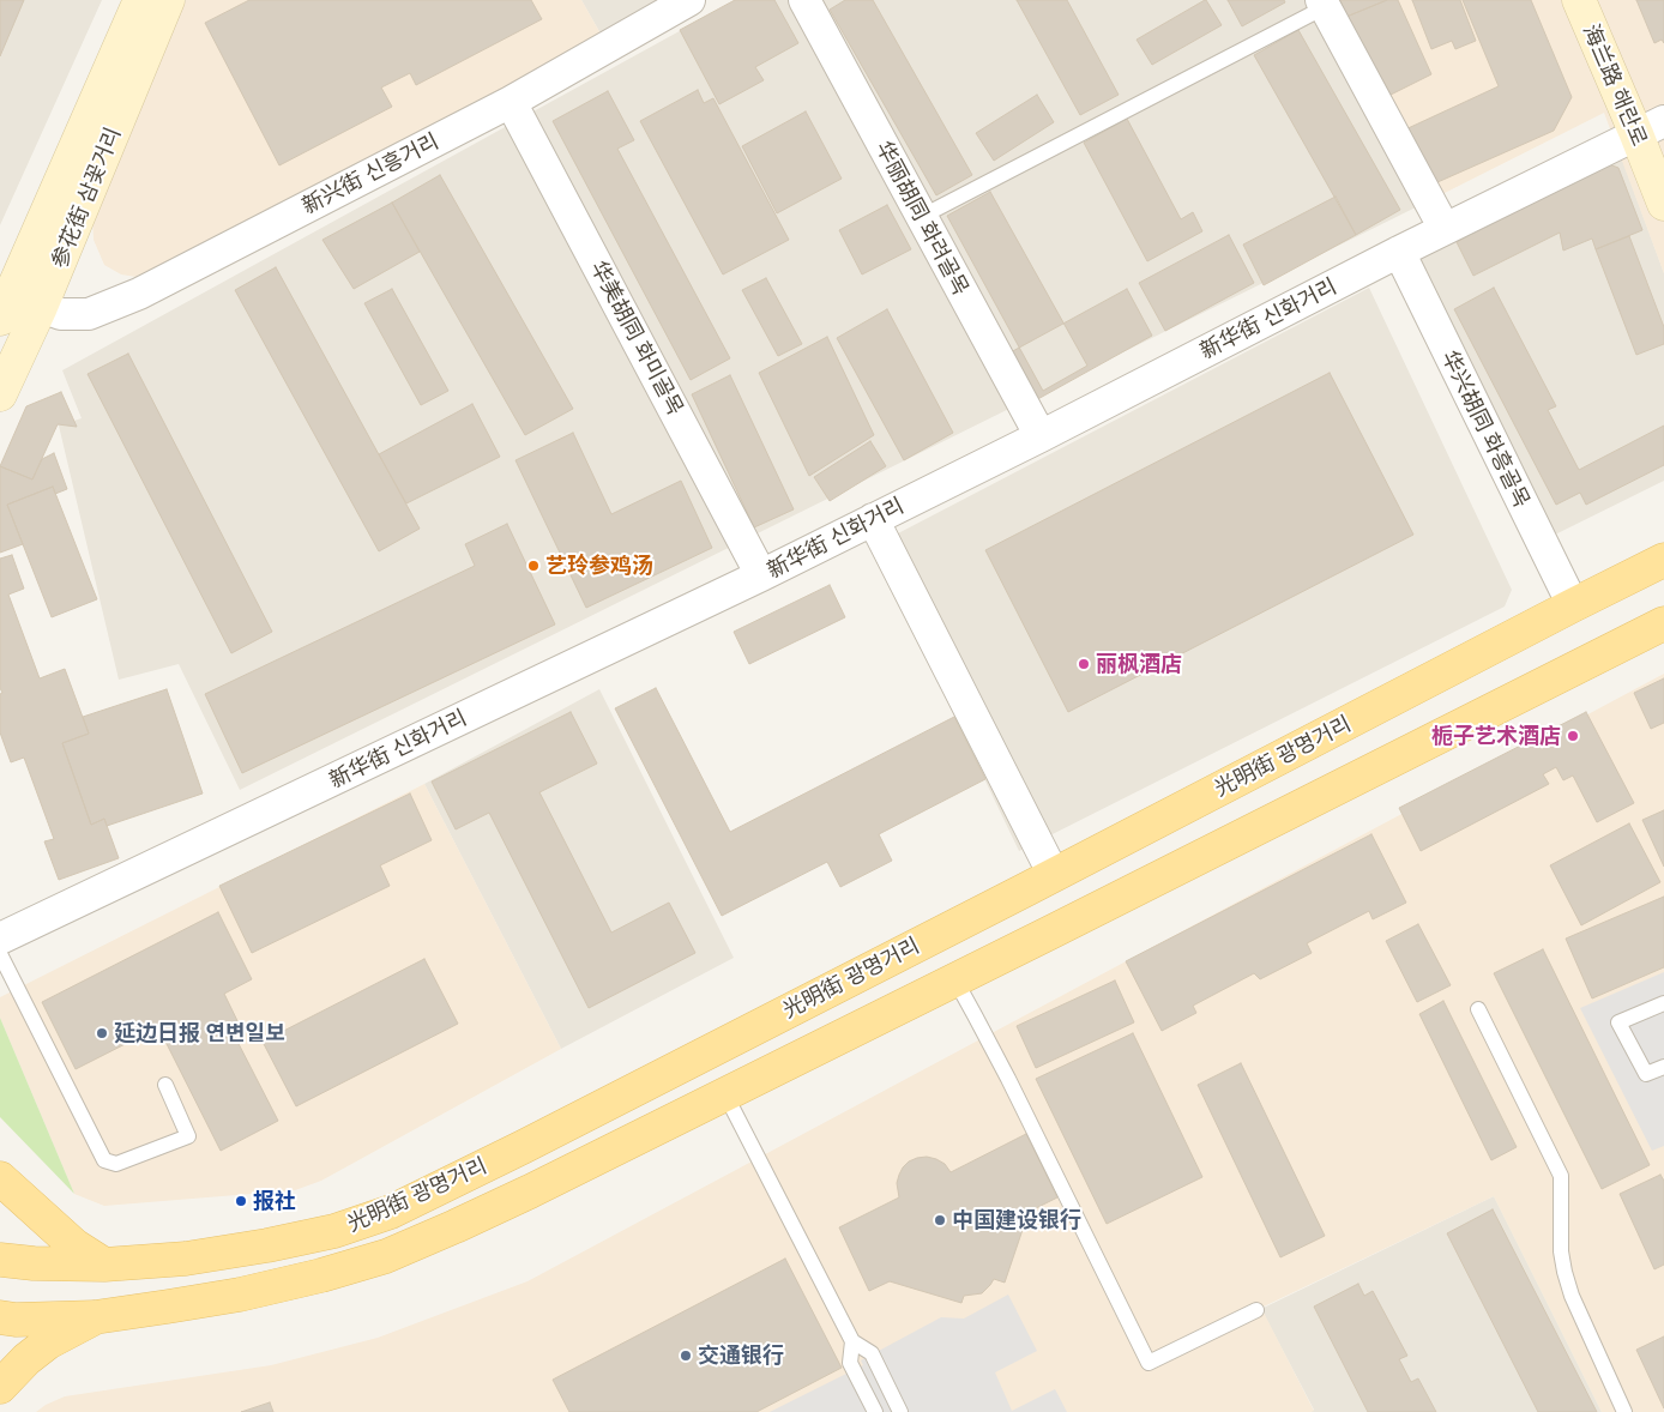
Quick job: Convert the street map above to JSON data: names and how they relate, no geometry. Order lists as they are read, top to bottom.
{
  "streets": {
    "main road": ["海兰路 해란로", "参花街 삼꽃거리", "光明街 광명거리"],
    "street": [
      "新兴街 신흥거리",
      "华丽胡同 화려골목",
      "新华街 신화거리",
      "华美胡同 화미골목",
      "华兴胡同 화흥골목"
    ]
  },
  "crossings": [
    ["海兰路 해란로", "新华街 신화거리"],
    ["新兴街 신흥거리", "参花街 삼꽃거리"],
    ["新兴街 신흥거리", "华美胡同 화미골목"],
    ["华丽胡同 화려골목", "新华街 신화거리"],
    ["新华街 신화거리", "华美胡同 화미골목"],
    ["新华街 신화거리", "华兴胡同 화흥골목"],
    ["华兴胡同 화흥골목", "光明街 광명거리"]
  ],
  "places": [
    "艺玲参鸡汤",
    "丽枫酒店",
    "栀子艺术酒店",
    "延边日报 연변일보",
    "报社",
    "中国建设银行",
    "交通银行"
  ]
}
